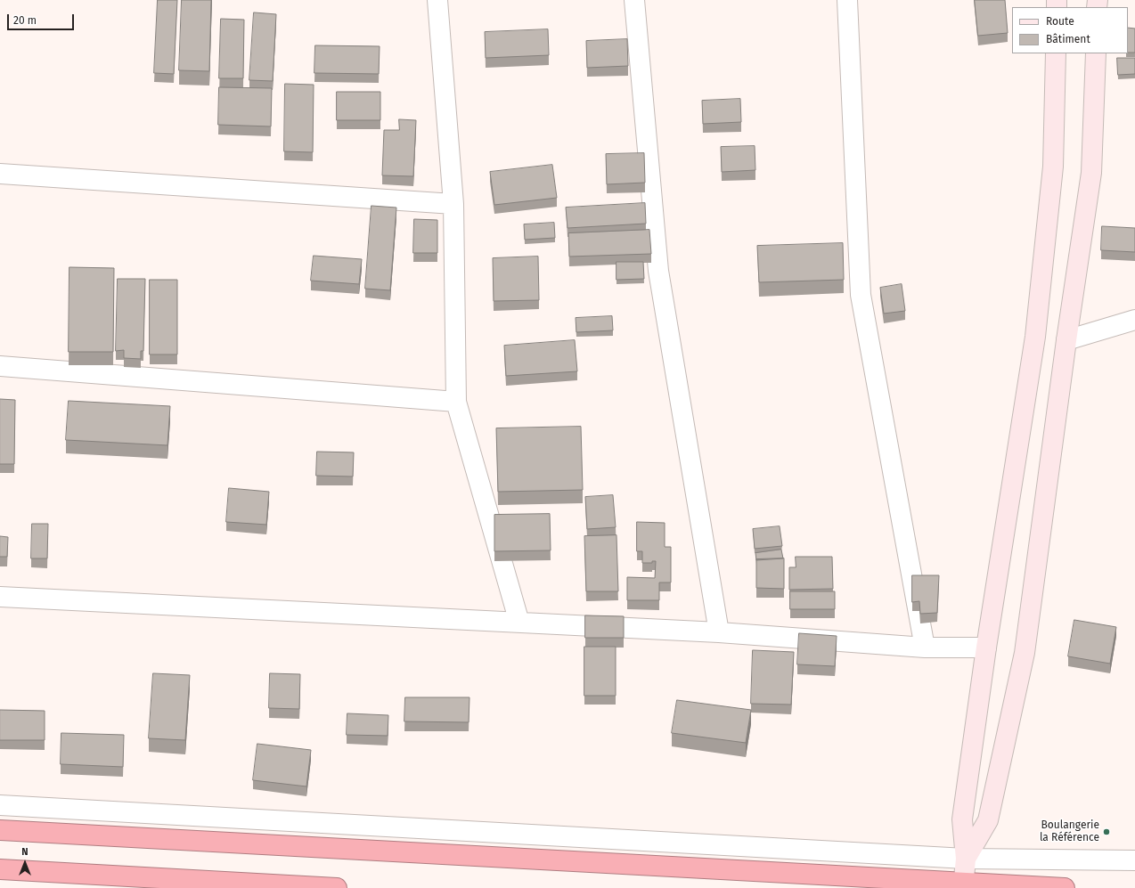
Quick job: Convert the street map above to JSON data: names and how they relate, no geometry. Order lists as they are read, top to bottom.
{
  "places": ["Boulangerie la Référence"],
  "legend": ["Route", "Bâtiment"],
  "scale_bar": "20 m",
  "north": "top"
}
